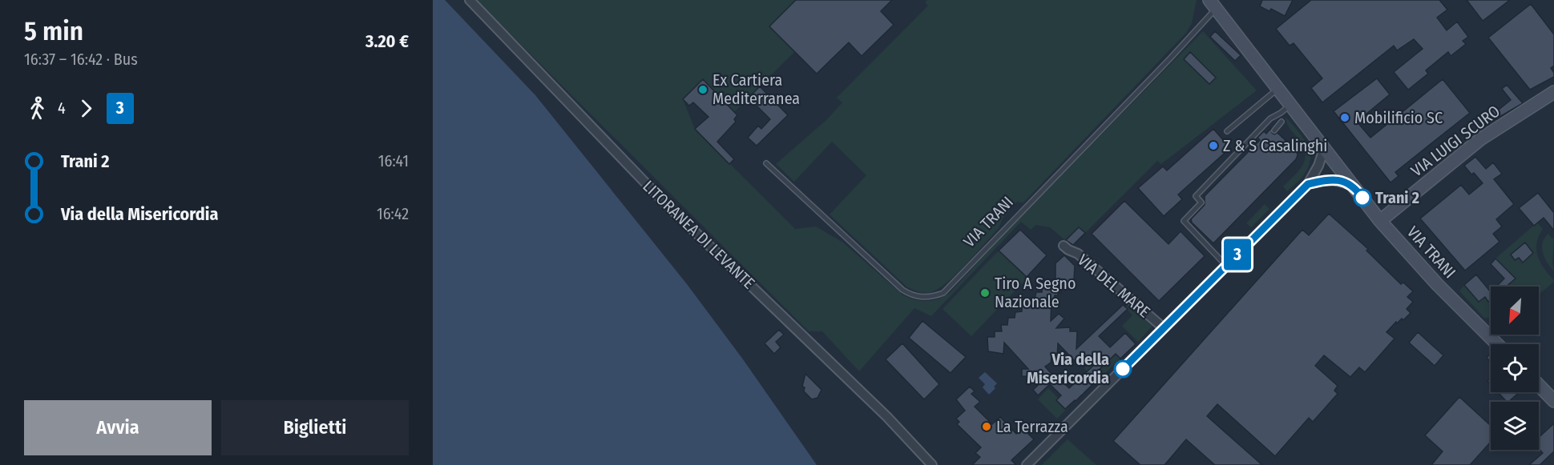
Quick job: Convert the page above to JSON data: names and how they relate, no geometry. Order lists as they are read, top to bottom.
{
  "streets": {
    "main road": ["VIA LUIGI SCURO", "VIA TRANI"],
    "street": ["LITORANEA DI LEVANTE", "VIA DEL MARE"]
  },
  "crossings": [
    ["VIA LUIGI SCURO", "VIA TRANI"]
  ],
  "places": [
    "Ex Cartiera Mediterranea",
    "Mobilificio SC",
    "Z & S Casalinghi",
    "Trani 2",
    "Tiro A Segno Nazionale",
    "Via della Misericordia",
    "La Terrazza"
  ],
  "lines": ["bus line 3"],
  "north": "bottom left",
  "page": {
    "heading": ["5 min", "16:37 – 16:42 · Bus", "3.20 €"],
    "on_map": "3",
    "legs": ["4", "3"],
    "list": [
      {
        "name": "Trani 2",
        "value": "16:41"
      },
      {
        "name": "Via della Misericordia",
        "value": "16:42"
      }
    ],
    "buttons": ["Avvia", "Biglietti"]
  }
}
